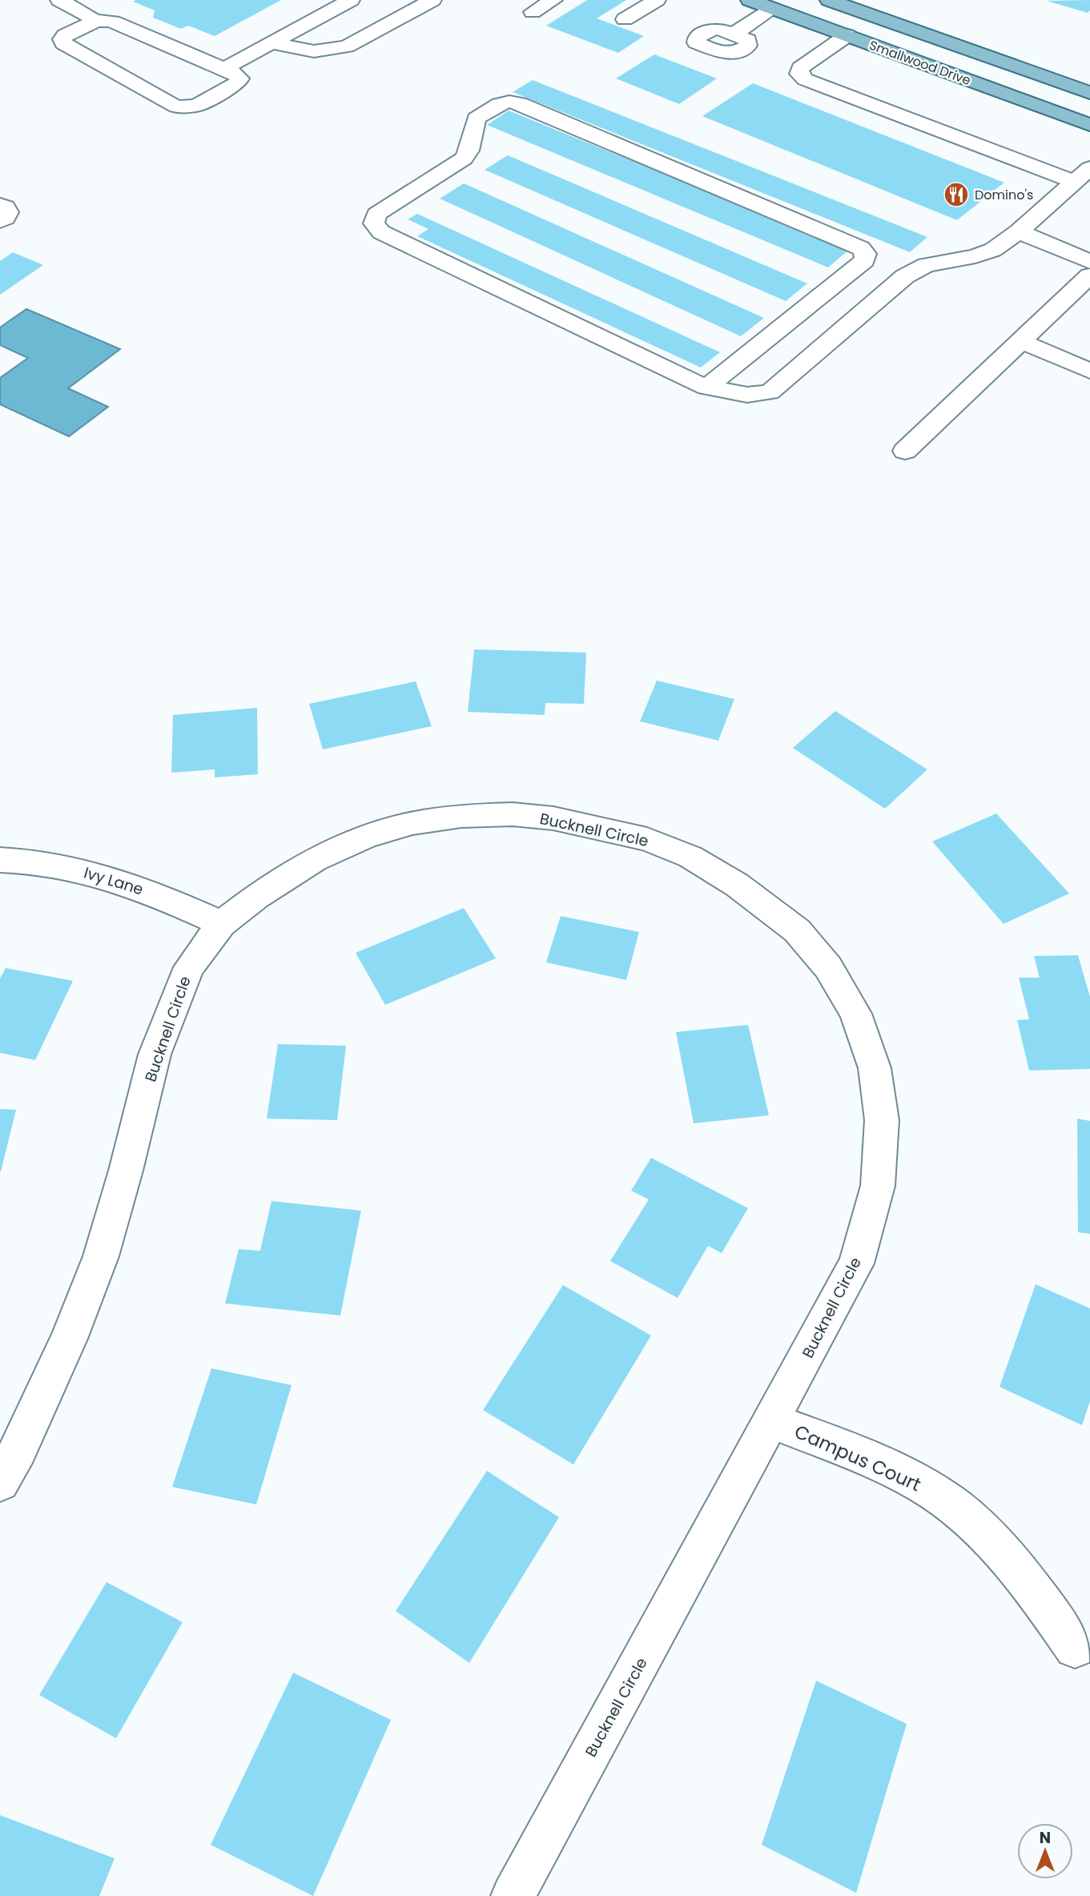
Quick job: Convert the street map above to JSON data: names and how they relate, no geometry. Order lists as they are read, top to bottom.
{
  "streets": {
    "main road": ["Smallwood Drive"],
    "street": ["Bucknell Circle", "Ivy Lane", "Campus Court"]
  },
  "crossings": [
    ["Bucknell Circle", "Ivy Lane"],
    ["Bucknell Circle", "Campus Court"]
  ],
  "places": {
    "restaurant": ["Domino's"]
  },
  "north": "top"
}
